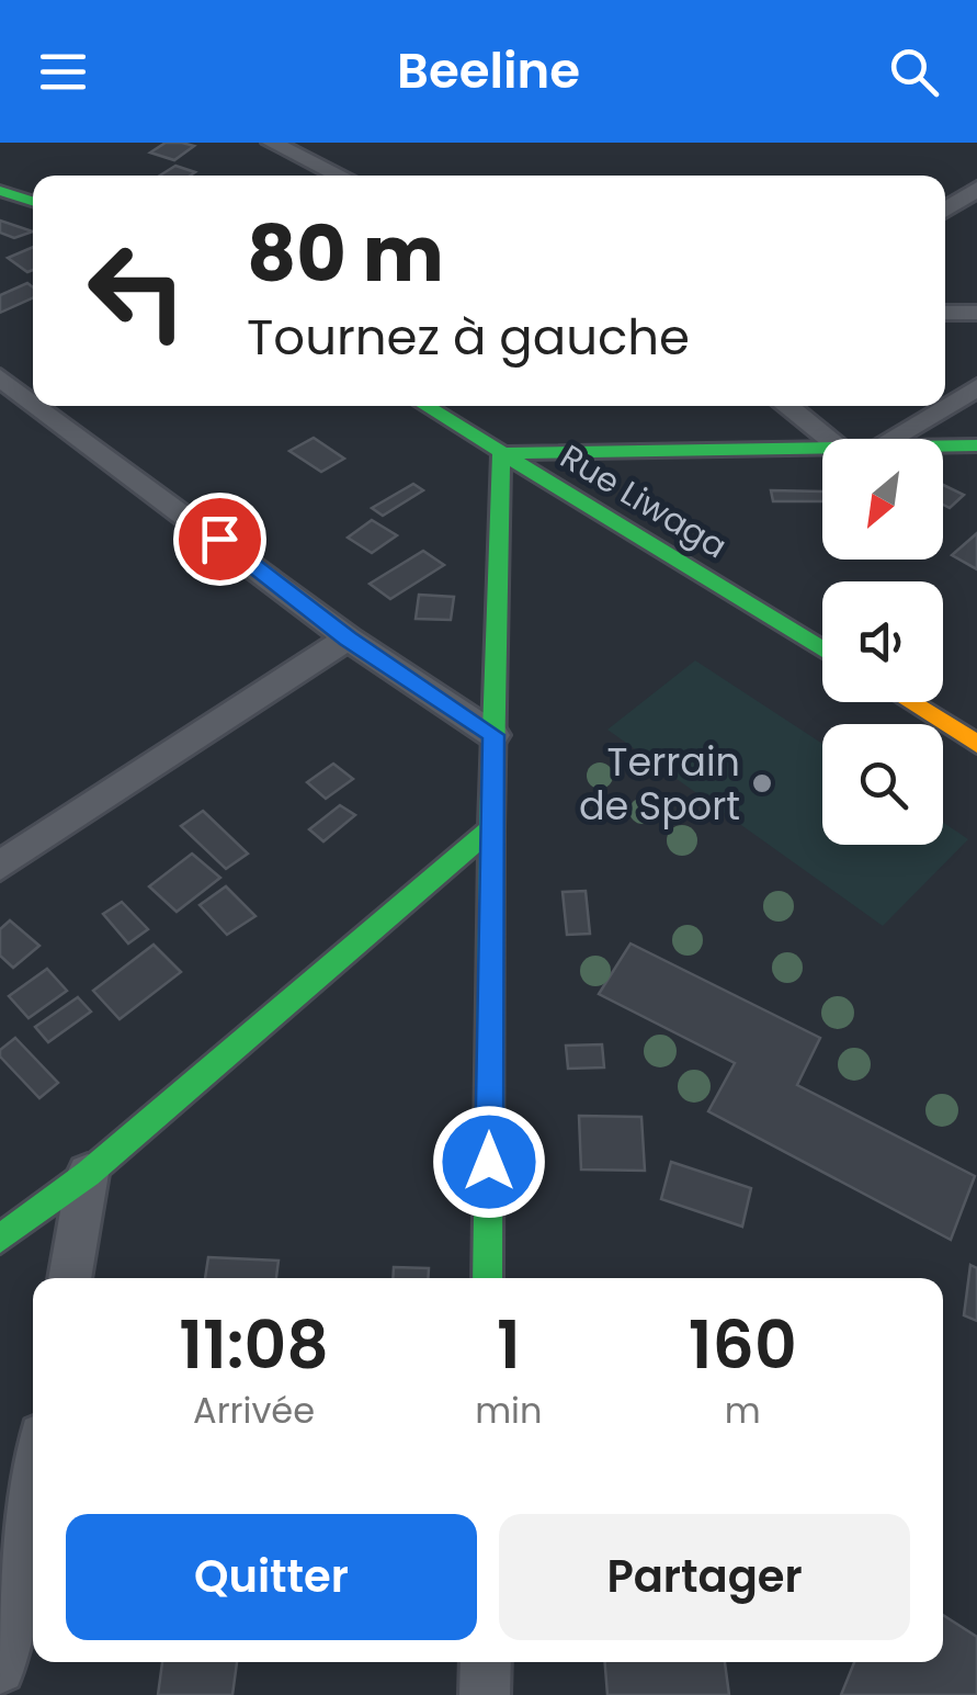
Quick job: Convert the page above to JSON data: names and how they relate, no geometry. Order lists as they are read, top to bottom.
{
  "streets": {
    "street": ["Rue Liwaga"]
  },
  "places": ["Terrain de Sport"],
  "north": "bottom left",
  "page": {
    "header": "Beeline",
    "turn": ["80 m", "Tournez à gauche"],
    "eta": [
      "11:08",
      "Arrivée",
      "1",
      "min",
      "160",
      "m"
    ],
    "buttons": ["Quitter", "Partager"]
  }
}
